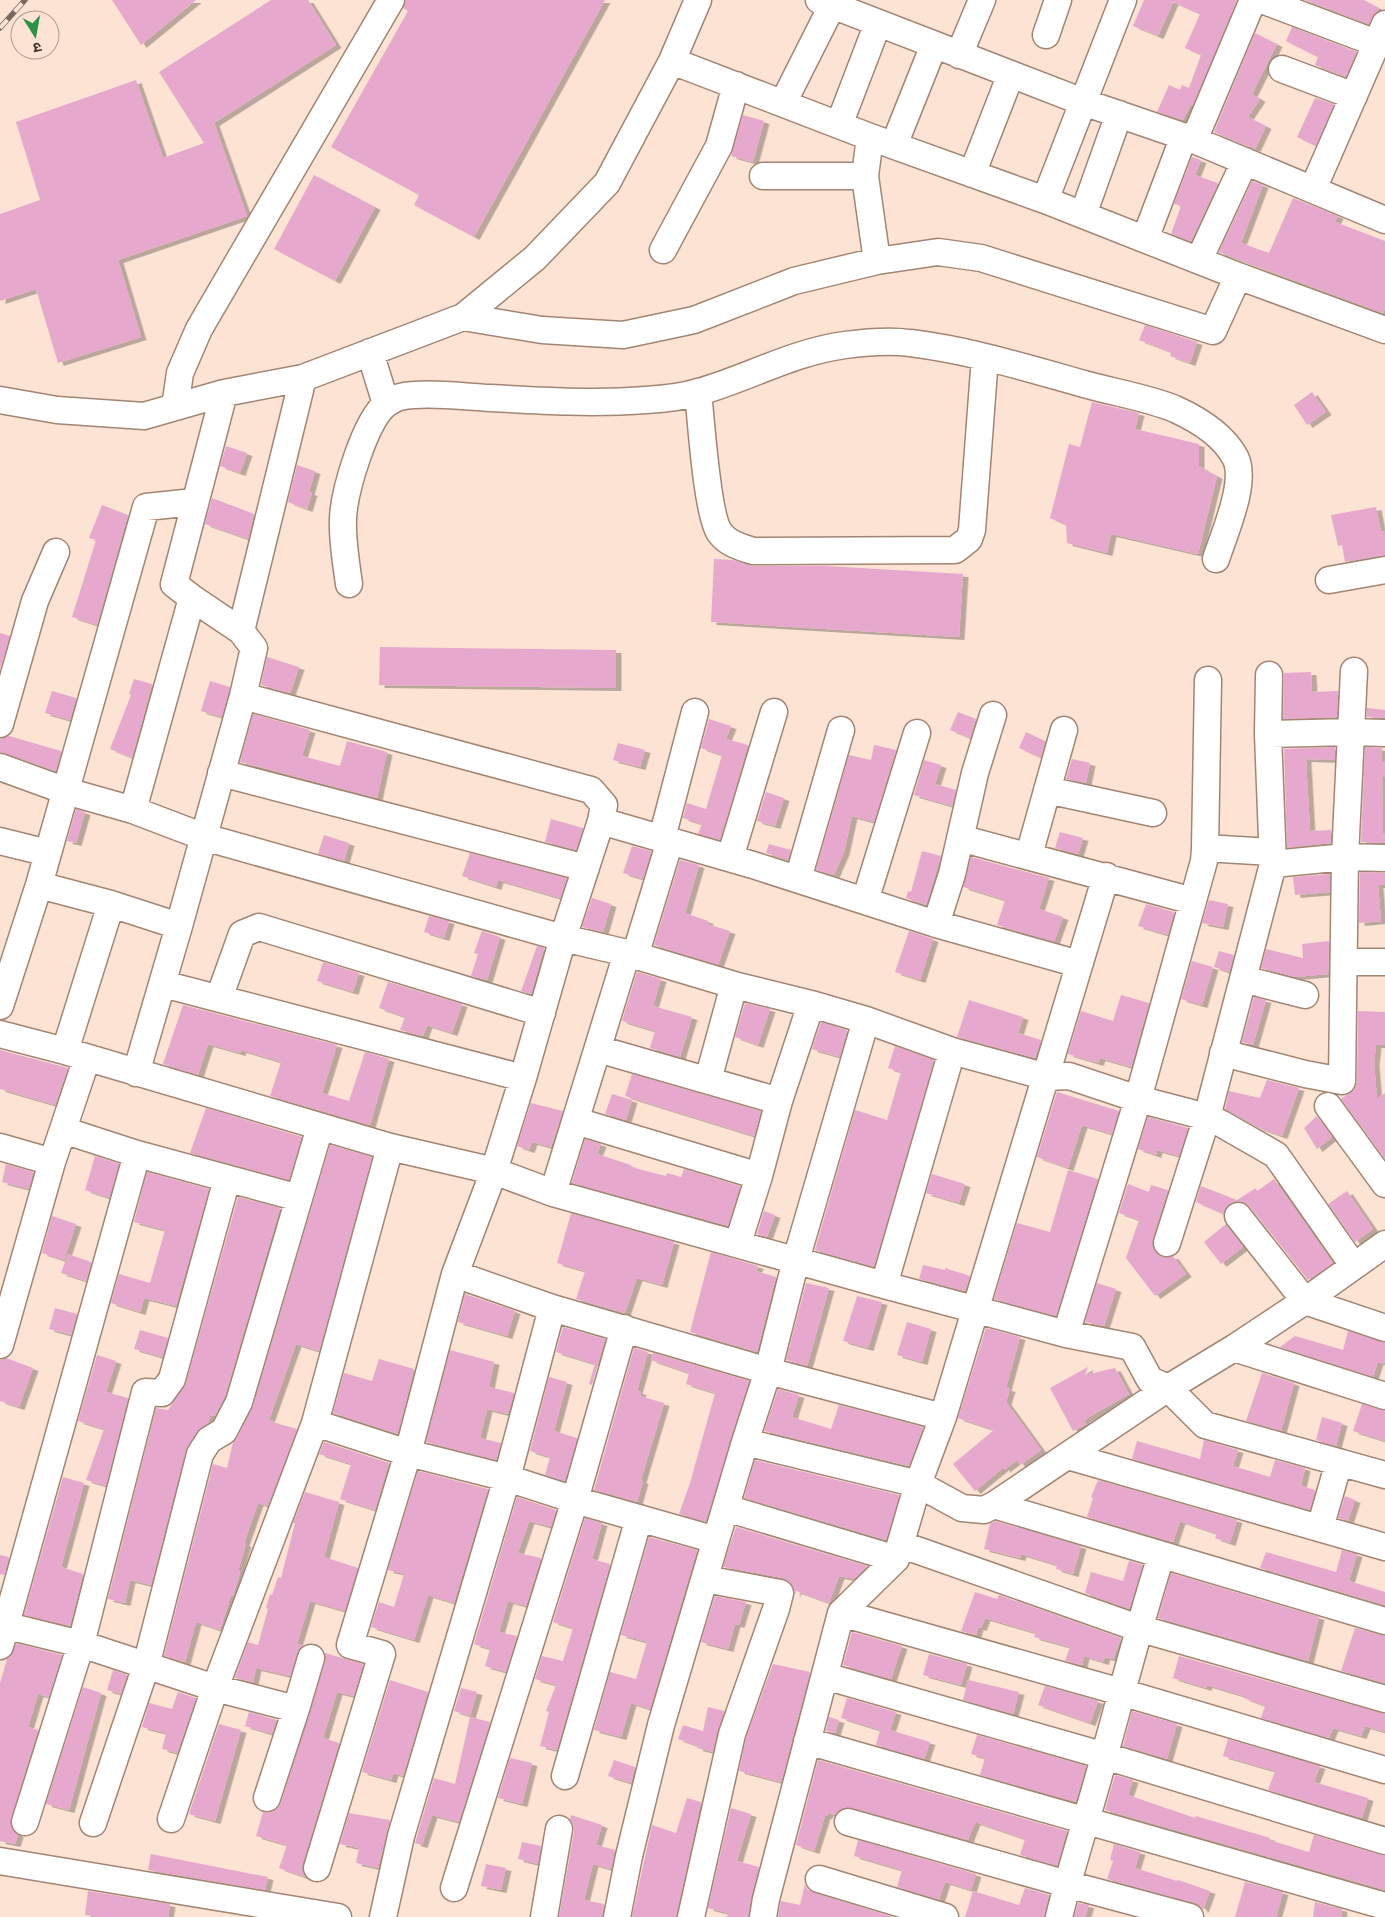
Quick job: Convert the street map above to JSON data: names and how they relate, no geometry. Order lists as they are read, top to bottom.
{
  "north": "bottom"
}
